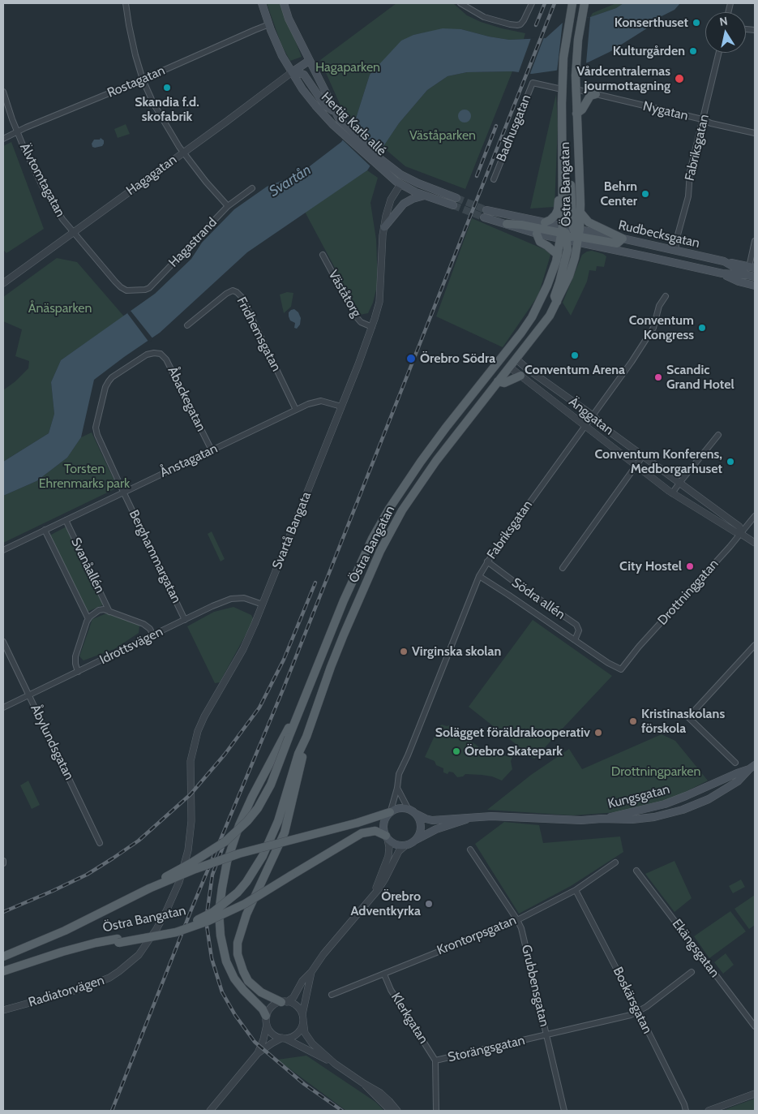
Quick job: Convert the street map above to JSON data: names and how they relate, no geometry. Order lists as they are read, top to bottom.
{
  "streets": {
    "main road": [
      "Hertig Karls allé",
      "Östra Bangatan",
      "Rudbecksgatan",
      "Kungsgatan"
    ],
    "street": [
      "Rostagatan",
      "Nygatan",
      "Badhusgatan",
      "Fabriksgatan",
      "Hagagatan",
      "Älvtomtagatan",
      "Hagastrand",
      "Väståtorg",
      "Fridhemsgatan",
      "Åbackegatan",
      "Änggatan",
      "Ånstagatan",
      "Svartå Bangata",
      "Berghammargatan",
      "Svanåallén",
      "Drottninggatan",
      "Södra allén",
      "Idrottsvägen",
      "Åbylundsgatan",
      "Krontorpsgatan",
      "Ekängsgatan",
      "Grubbensgatan",
      "Radiatorvägen",
      "Boskärsgatan",
      "Klerkgatan",
      "Storängsgatan"
    ]
  },
  "crossings": [
    ["Rostagatan", "Hertig Karls allé"],
    ["Rostagatan", "Älvtomtagatan"],
    ["Nygatan", "Fabriksgatan"],
    ["Nygatan", "Östra Bangatan"],
    ["Hertig Karls allé", "Hagagatan"],
    ["Hertig Karls allé", "Svartå Bangata"],
    ["Badhusgatan", "Östra Bangatan"],
    ["Fabriksgatan", "Rudbecksgatan"],
    ["Fabriksgatan", "Änggatan"],
    ["Fabriksgatan", "Södra allén"],
    ["Fabriksgatan", "Kungsgatan"],
    ["Hagagatan", "Älvtomtagatan"],
    ["Älvtomtagatan", "Hagastrand"],
    ["Östra Bangatan", "Rudbecksgatan"],
    ["Östra Bangatan", "Änggatan"],
    ["Väståtorg", "Svartå Bangata"],
    ["Fridhemsgatan", "Ånstagatan"],
    ["Åbackegatan", "Ånstagatan"],
    ["Åbackegatan", "Berghammargatan"],
    ["Änggatan", "Drottninggatan"],
    ["Ånstagatan", "Svartå Bangata"],
    ["Ånstagatan", "Berghammargatan"],
    ["Ånstagatan", "Svanåallén"],
    ["Svartå Bangata", "Idrottsvägen"],
    ["Svartå Bangata", "Radiatorvägen"],
    ["Berghammargatan", "Idrottsvägen"],
    ["Drottninggatan", "Södra allén"],
    ["Idrottsvägen", "Åbylundsgatan"],
    ["Krontorpsgatan", "Grubbensgatan"],
    ["Krontorpsgatan", "Boskärsgatan"],
    ["Krontorpsgatan", "Klerkgatan"],
    ["Grubbensgatan", "Storängsgatan"],
    ["Boskärsgatan", "Storängsgatan"],
    ["Klerkgatan", "Storängsgatan"]
  ],
  "water": ["Svartån"],
  "parks": [
    "Hagaparken",
    "Väståparken",
    "Ånäsparken",
    "Torsten Ehrenmarks park",
    "Drottningparken"
  ],
  "places": [
    "Konserthuset",
    "Kulturgården",
    "Vårdcentralernas jourmottagning",
    "Skandia f.d. skofabrik",
    "Behrn Center",
    "Conventum Kongress",
    "Conventum Arena",
    "Örebro Södra",
    "Scandic Grand Hotel",
    "Conventum Konferens, Medborgarhuset",
    "City Hostel",
    "Virginska skolan",
    "Kristinaskolans förskola",
    "Solägget föräldrakooperativ",
    "Örebro Skatepark",
    "Örebro Adventkyrka"
  ],
  "north": "top"
}
